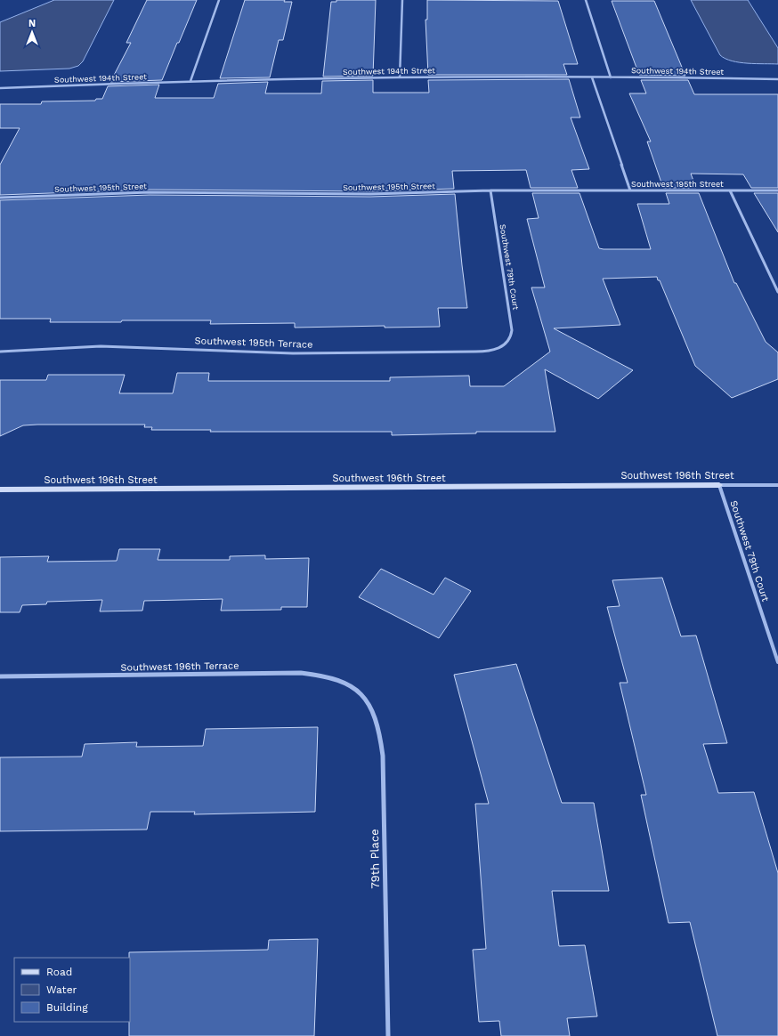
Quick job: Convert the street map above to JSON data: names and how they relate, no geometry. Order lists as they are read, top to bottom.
{
  "streets": {
    "street": [
      "Southwest 194th Street",
      "Southwest 195th Street",
      "Southwest 79th Court",
      "Southwest 195th Terrace",
      "Southwest 196th Street",
      "Southwest 196th Terrace",
      "79th Place"
    ]
  },
  "crossings": [
    ["Southwest 195th Street", "Southwest 79th Court"],
    ["Southwest 79th Court", "Southwest 195th Terrace"],
    ["Southwest 79th Court", "Southwest 196th Street"],
    ["Southwest 196th Terrace", "79th Place"]
  ],
  "legend": ["Road", "Water", "Building"],
  "north": "top"
}
